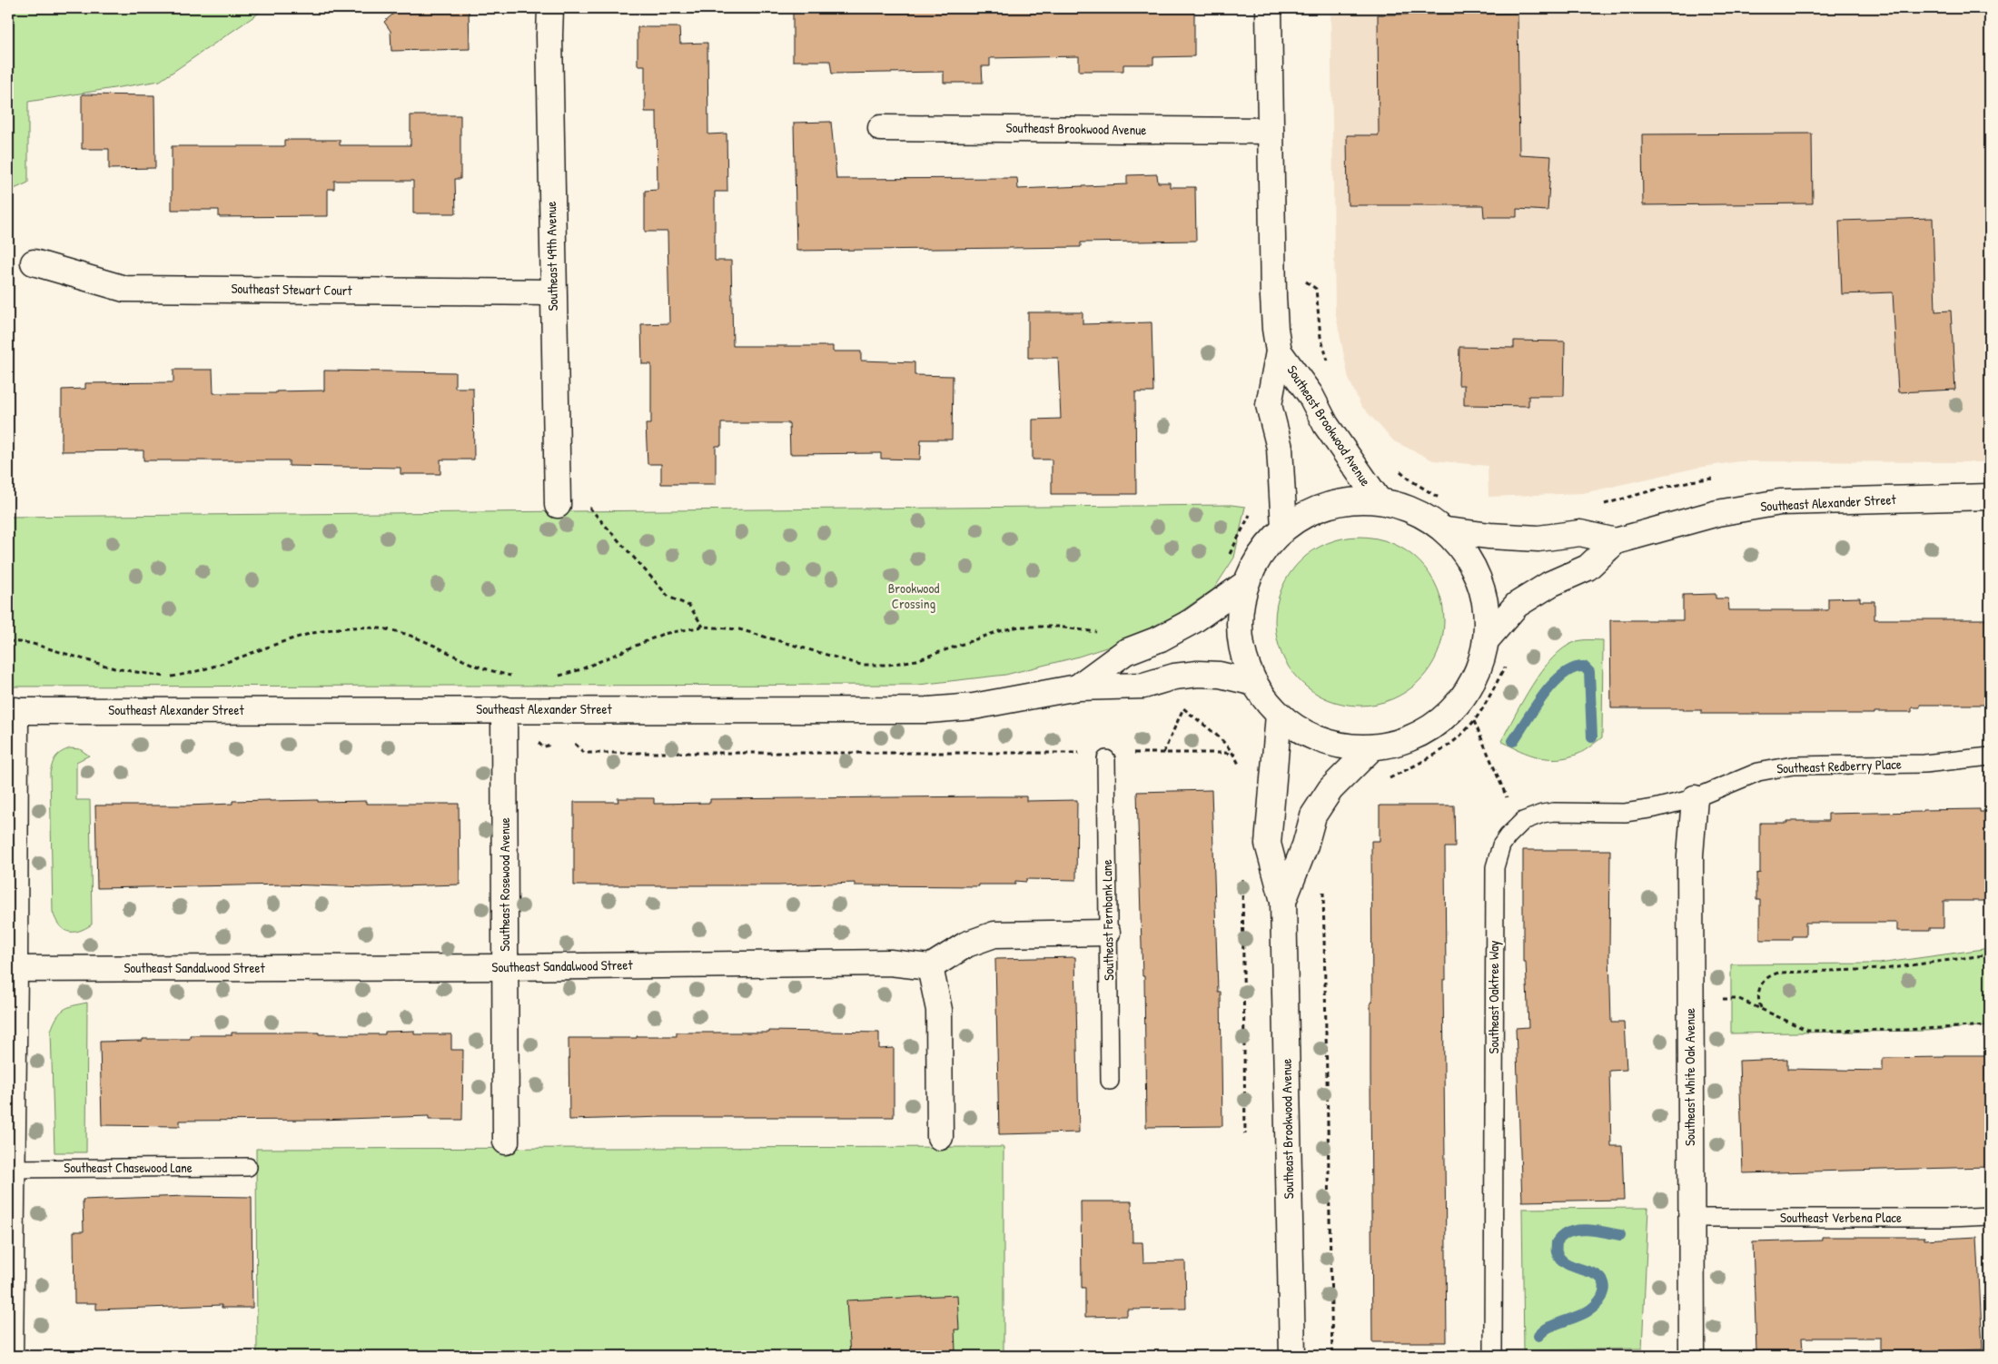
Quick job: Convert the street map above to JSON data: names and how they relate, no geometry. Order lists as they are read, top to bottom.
{
  "streets": {
    "street": [
      "Southeast Brookwood Avenue",
      "Southeast 49th Avenue",
      "Southeast Stewart Court",
      "Southeast Alexander Street",
      "Southeast Rosewood Avenue",
      "Southeast Sandalwood Street",
      "Southeast White Oak Avenue"
    ],
    "lane": [
      "Southeast Redberry Place",
      "Southeast Fernbank Lane",
      "Southeast Oaktree Way",
      "Southeast Chasewood Lane",
      "Southeast Verbena Place"
    ]
  },
  "crossings": [
    ["Southeast 49th Avenue", "Southeast Stewart Court"],
    ["Southeast Alexander Street", "Southeast Rosewood Avenue"],
    ["Southeast Redberry Place", "Southeast Oaktree Way"],
    ["Southeast Redberry Place", "Southeast White Oak Avenue"],
    ["Southeast Rosewood Avenue", "Southeast Sandalwood Street"],
    ["Southeast Oaktree Way", "Southeast White Oak Avenue"],
    ["Southeast White Oak Avenue", "Southeast Verbena Place"]
  ],
  "parks": ["Brookwood Crossing"]
}
